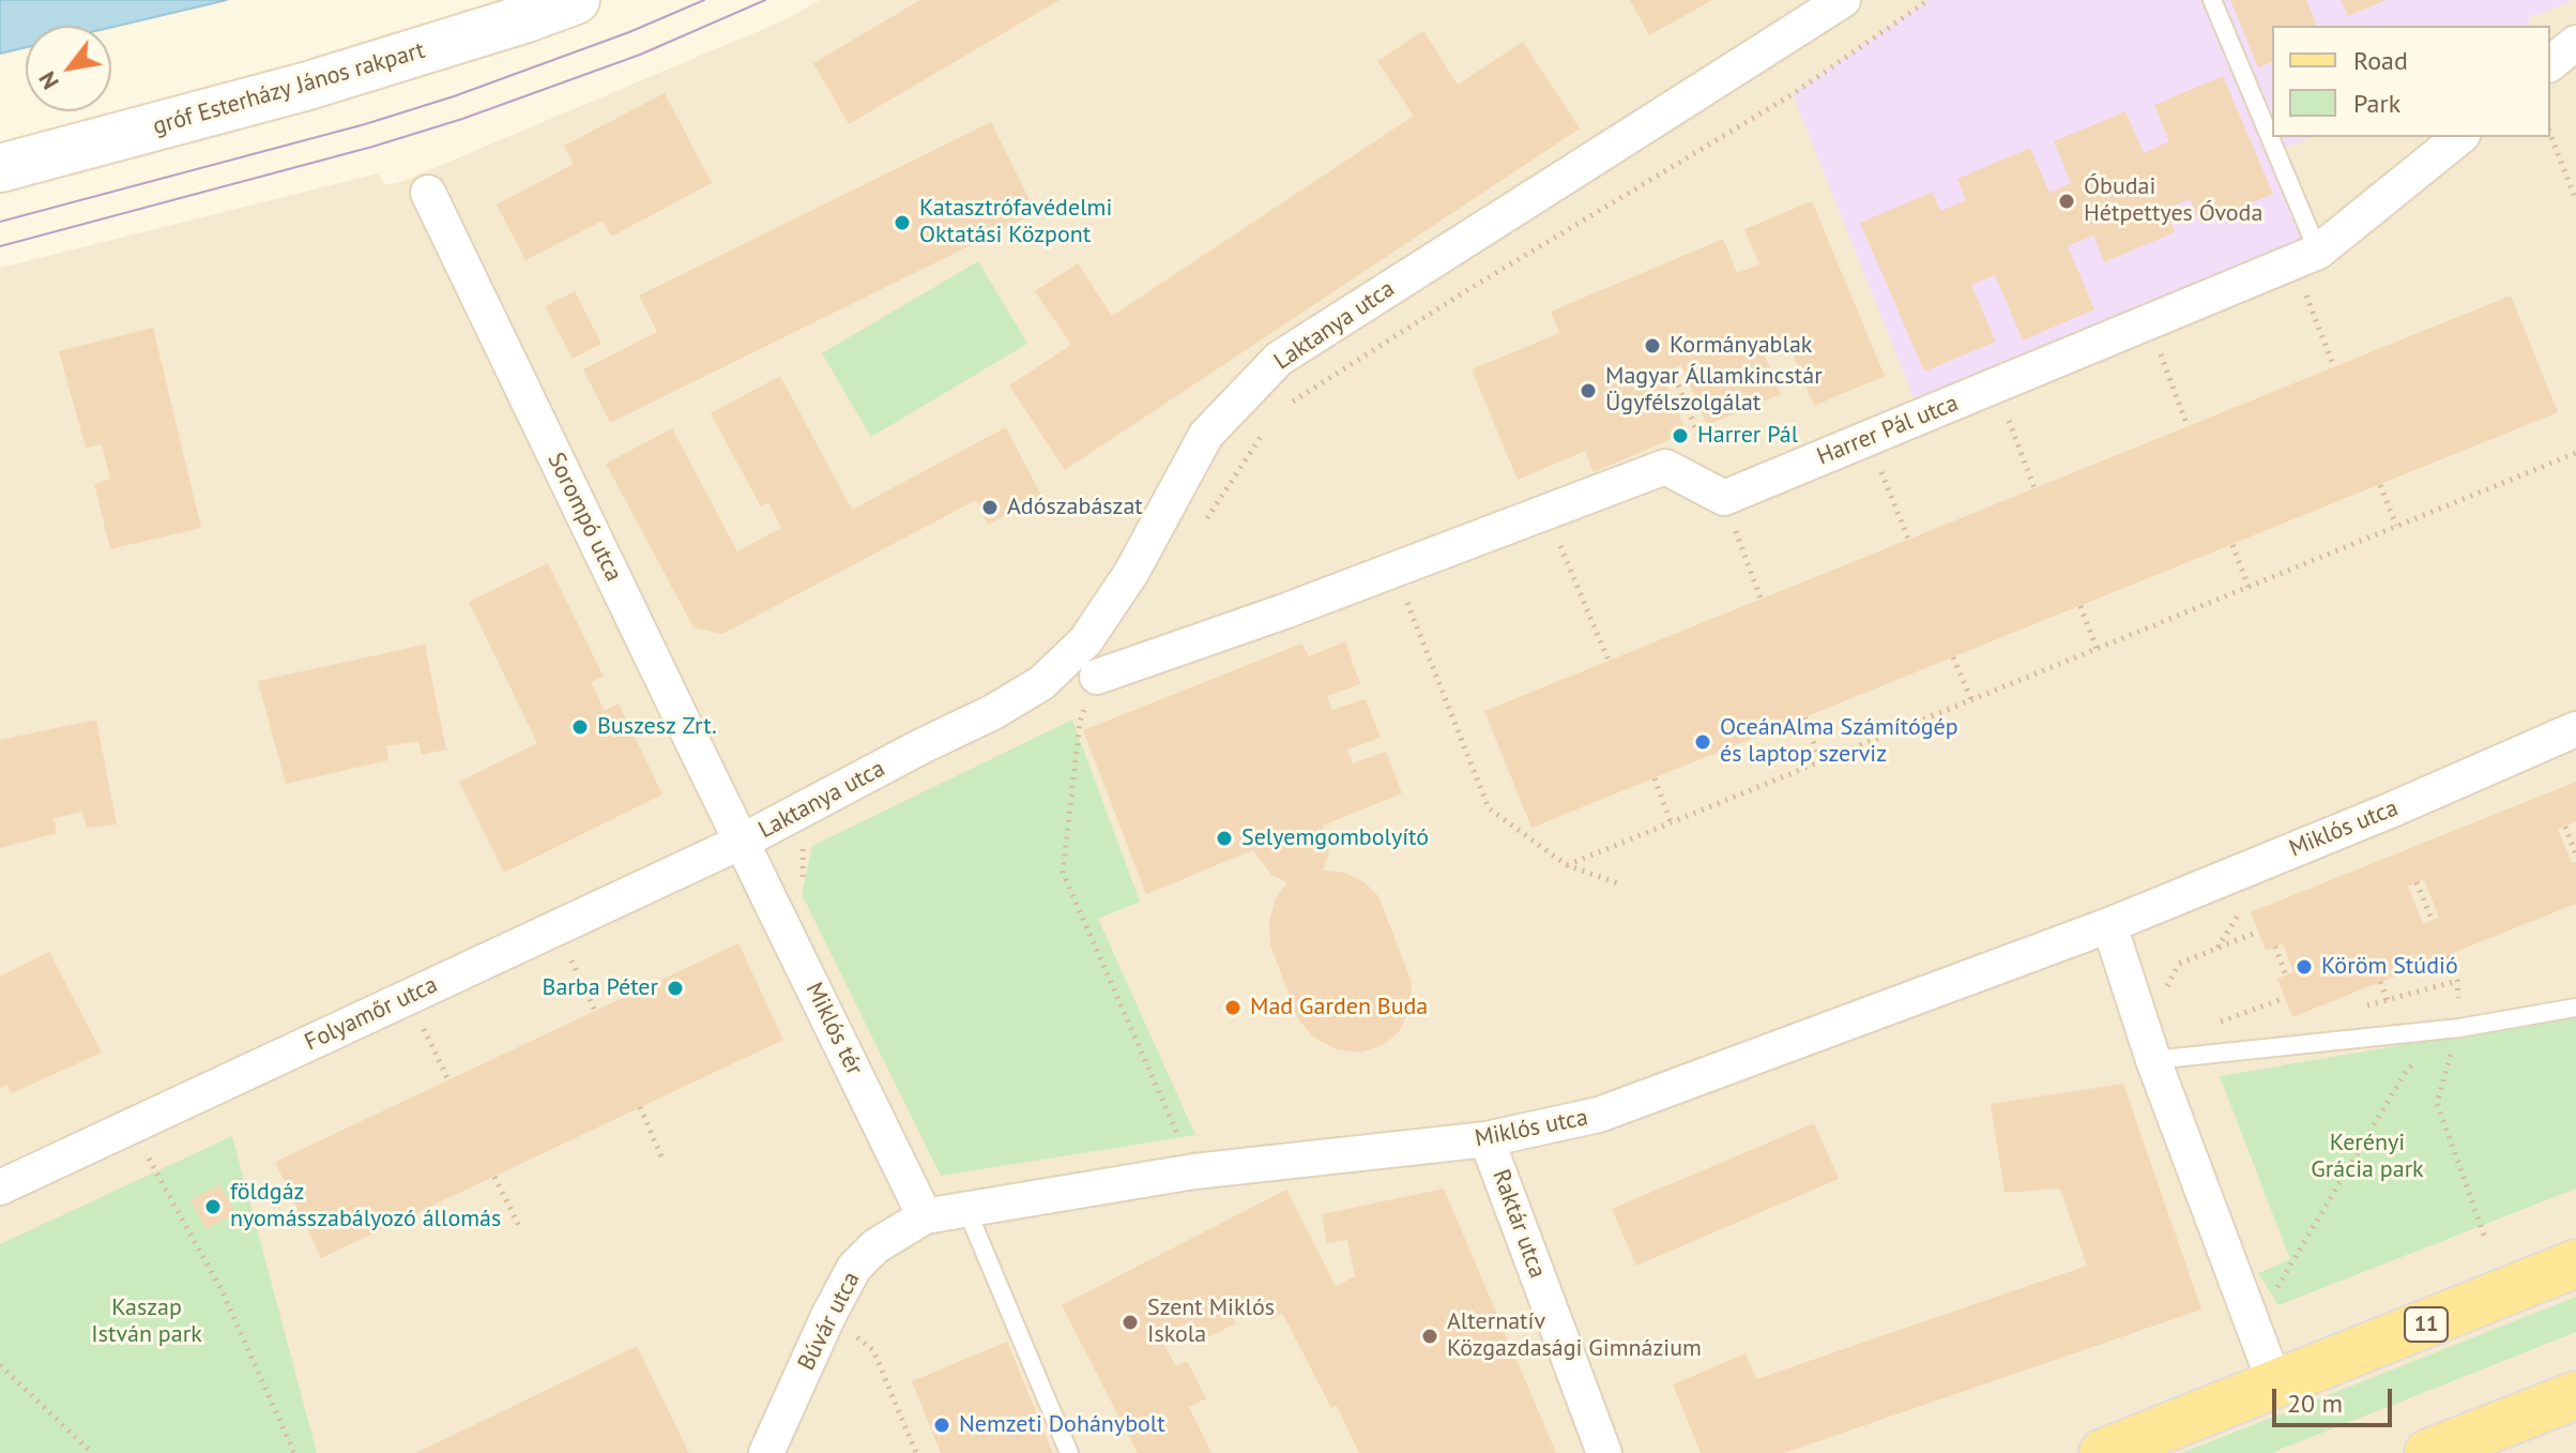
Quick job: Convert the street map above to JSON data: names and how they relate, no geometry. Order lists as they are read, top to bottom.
{
  "streets": {
    "main road": ["gróf Esterházy János rakpart", "11"],
    "street": [
      "Laktanya utca",
      "Harrer Pál utca",
      "Sorompó utca",
      "Miklós utca",
      "Folyamőr utca",
      "Miklós tér",
      "Raktár utca",
      "Búvár utca"
    ]
  },
  "crossings": [
    ["Laktanya utca", "Sorompó utca"],
    ["Laktanya utca", "Folyamőr utca"],
    ["Laktanya utca", "Miklós tér"],
    ["Sorompó utca", "Folyamőr utca"],
    ["Sorompó utca", "Miklós tér"],
    ["Miklós utca", "Miklós tér"],
    ["Miklós utca", "Raktár utca"],
    ["Miklós utca", "Búvár utca"],
    ["Folyamőr utca", "Miklós tér"],
    ["Miklós tér", "Búvár utca"]
  ],
  "parks": ["Kerényi Grácia park", "Kaszap István park"],
  "places": [
    "Óbudai Hétpettyes Óvoda",
    "Katasztrófavédelmi Oktatási Központ",
    "Kormányablak",
    "Magyar Államkincstár Ügyfélszolgálat",
    "Harrer Pál",
    "Adószabászat",
    "Buszesz Zrt.",
    "OceánAlma Számítógép és laptop szerviz",
    "Selyemgombolyító",
    "Köröm Stúdió",
    "Barba Péter",
    "Mad Garden Buda",
    "földgáz nyomásszabályozó állomás",
    "Szent Miklós Iskola",
    "Alternatív Közgazdasági Gimnázium",
    "Nemzeti Dohánybolt"
  ],
  "legend": ["Road", "Park"],
  "scale_bar": "20 m",
  "north": "bottom left"
}
